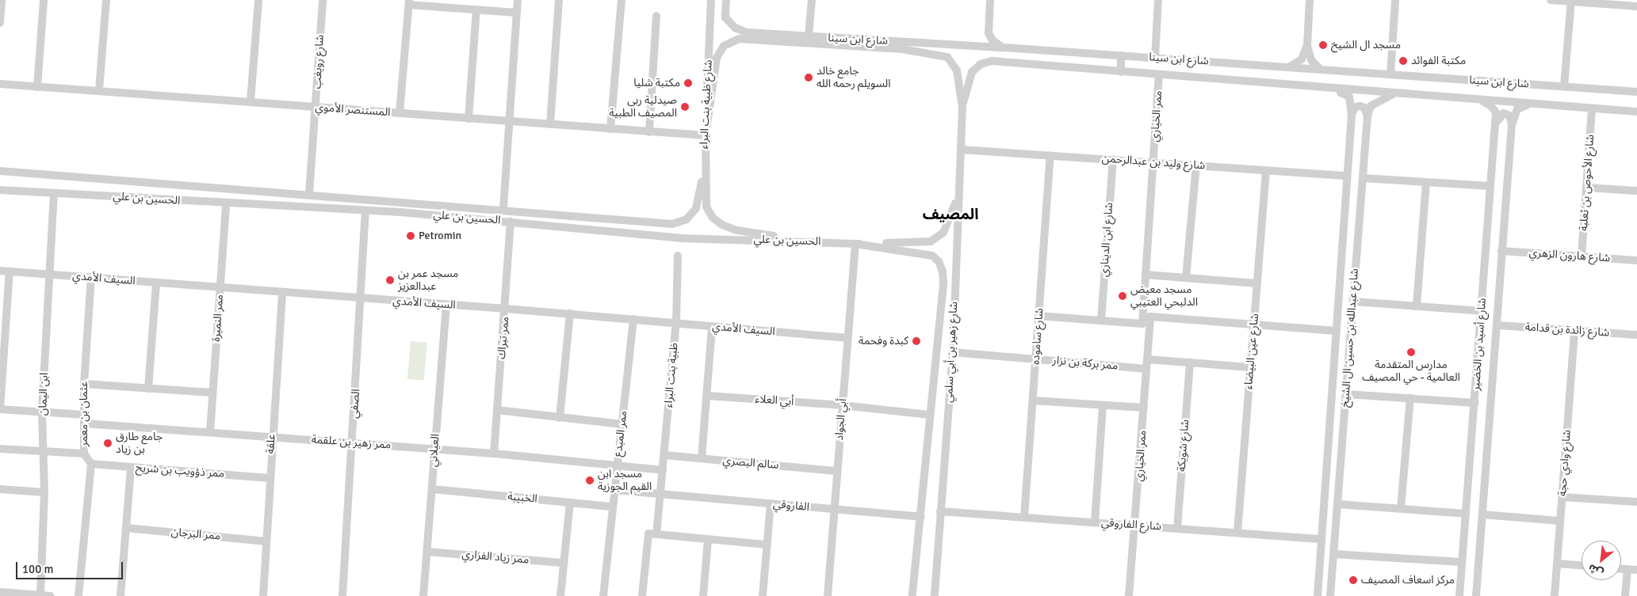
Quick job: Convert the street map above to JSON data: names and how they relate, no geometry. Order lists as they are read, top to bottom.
{
  "streets": {
    "street": [
      "شارع ابن سينا",
      "شارع رويغب",
      "شارع ظبية بنت البراء",
      "المستنصر الأموي",
      "ممر الخياري",
      "شارع وليد بن عبدالرحمن",
      "شارع الأحوص بن ثعلبة",
      "الحسين بن علي",
      "شارع ابن الديناري",
      "شارع هارون الزهري",
      "السيف الأمدي",
      "ممر النميرة",
      "شارع زائدة بن قدامة",
      "شارع ساموده",
      "ممر تبراك",
      "شارع عبدالله بن حسين ال الشيخ",
      "شارع أسيد بن الخضير",
      "شارع عين البيضاء",
      "شارع زهير بن أبي سلمي",
      "ممر بركة بن نزار",
      "ظبية بنت البراء",
      "ابن اليمان",
      "أبي العلاء",
      "الصفي",
      "عثمان بن معمر",
      "أبي الجواد",
      "ممر المبدع",
      "ممر زهير بن علقمة",
      "علقة",
      "شارع شويكة",
      "العيلاني",
      "سالم البصري",
      "شارع وادي حجة",
      "ممر ذؤويب بن شريح",
      "الخبيبة",
      "الفاروقي",
      "شارع الفاروقي",
      "ممر البرجان",
      "ممر زياد الفزاري"
    ]
  },
  "crossings": [
    ["شارع ابن سينا", "ممر الخياري"],
    ["شارع ابن سينا", "شارع الأحوص بن ثعلبة"],
    ["شارع ابن سينا", "شارع عبدالله بن حسين ال الشيخ"],
    ["شارع ابن سينا", "شارع أسيد بن الخضير"],
    ["شارع ابن سينا", "شارع زهير بن أبي سلمي"],
    ["شارع رويغب", "المستنصر الأموي"],
    ["شارع رويغب", "الحسين بن علي"],
    ["شارع ظبية بنت البراء", "المستنصر الأموي"],
    ["شارع ظبية بنت البراء", "الحسين بن علي"],
    ["ممر الخياري", "شارع وليد بن عبدالرحمن"],
    ["ممر الخياري", "ممر بركة بن نزار"],
    ["ممر الخياري", "شارع الفاروقي"],
    ["شارع وليد بن عبدالرحمن", "شارع ابن الديناري"],
    ["شارع وليد بن عبدالرحمن", "شارع ساموده"],
    ["شارع وليد بن عبدالرحمن", "شارع عبدالله بن حسين ال الشيخ"],
    ["شارع وليد بن عبدالرحمن", "شارع عين البيضاء"],
    ["شارع وليد بن عبدالرحمن", "شارع زهير بن أبي سلمي"],
    ["شارع الأحوص بن ثعلبة", "شارع هارون الزهري"],
    ["الحسين بن علي", "ممر النميرة"],
    ["الحسين بن علي", "ممر تبراك"],
    ["الحسين بن علي", "شارع زهير بن أبي سلمي"],
    ["الحسين بن علي", "ابن اليمان"],
    ["الحسين بن علي", "الصفي"],
    ["الحسين بن علي", "أبي الجواد"],
    ["شارع هارون الزهري", "شارع أسيد بن الخضير"],
    ["السيف الأمدي", "ممر النميرة"],
    ["السيف الأمدي", "ممر تبراك"],
    ["السيف الأمدي", "ظبية بنت البراء"],
    ["السيف الأمدي", "ابن اليمان"],
    ["السيف الأمدي", "الصفي"],
    ["السيف الأمدي", "عثمان بن معمر"],
    ["السيف الأمدي", "أبي الجواد"],
    ["السيف الأمدي", "ممر المبدع"],
    ["السيف الأمدي", "علقة"],
    ["السيف الأمدي", "العيلاني"],
    ["ممر النميرة", "ممر زهير بن علقمة"],
    ["شارع زائدة بن قدامة", "شارع أسيد بن الخضير"],
    ["شارع زائدة بن قدامة", "شارع وادي حجة"],
    ["شارع ساموده", "ممر بركة بن نزار"],
    ["شارع ساموده", "شارع الفاروقي"],
    ["ممر تبراك", "ممر زهير بن علقمة"],
    ["شارع عبدالله بن حسين ال الشيخ", "شارع الفاروقي"],
    ["شارع عين البيضاء", "شارع الفاروقي"],
    ["شارع زهير بن أبي سلمي", "ممر بركة بن نزار"],
    ["شارع زهير بن أبي سلمي", "أبي العلاء"],
    ["شارع زهير بن أبي سلمي", "الفاروقي"],
    ["شارع زهير بن أبي سلمي", "شارع الفاروقي"],
    ["ظبية بنت البراء", "ممر زهير بن علقمة"],
    ["ظبية بنت البراء", "سالم البصري"],
    ["ظبية بنت البراء", "الفاروقي"],
    ["أبي العلاء", "أبي الجواد"],
    ["الصفي", "ممر زهير بن علقمة"],
    ["عثمان بن معمر", "ممر زهير بن علقمة"],
    ["عثمان بن معمر", "ممر ذؤويب بن شريح"],
    ["أبي الجواد", "سالم البصري"],
    ["أبي الجواد", "الفاروقي"],
    ["ممر المبدع", "ممر زهير بن علقمة"],
    ["ممر المبدع", "الخبيبة"],
    ["ممر المبدع", "الفاروقي"],
    ["ممر زهير بن علقمة", "علقة"],
    ["ممر زهير بن علقمة", "العيلاني"],
    ["علقة", "ممر ذؤويب بن شريح"],
    ["علقة", "ممر البرجان"],
    ["شارع شويكة", "شارع الفاروقي"],
    ["العيلاني", "الخبيبة"],
    ["العيلاني", "ممر زياد الفزاري"]
  ],
  "districts": ["المصيف"],
  "places": [
    "مسجد ال الشيخ",
    "مكتبة الفوائد",
    "جامع خالد السويلم رحمه الله",
    "مكتبة شليا",
    "صيدلية ربى المصيف الطبية",
    "Petromin",
    "مسجد عمر بن عبدالعزيز",
    "مسجد معيض الدلبحي العتيبي",
    "كبدة وفحمة",
    "مدارس المتقدمة العالمية - حي المصيف",
    "جامع طارق بن زياد",
    "مسجد ابن القيم الجوزية",
    "مركز اسعاف المصيف"
  ],
  "scale_bar": "100 m",
  "north": "bottom left"
}
